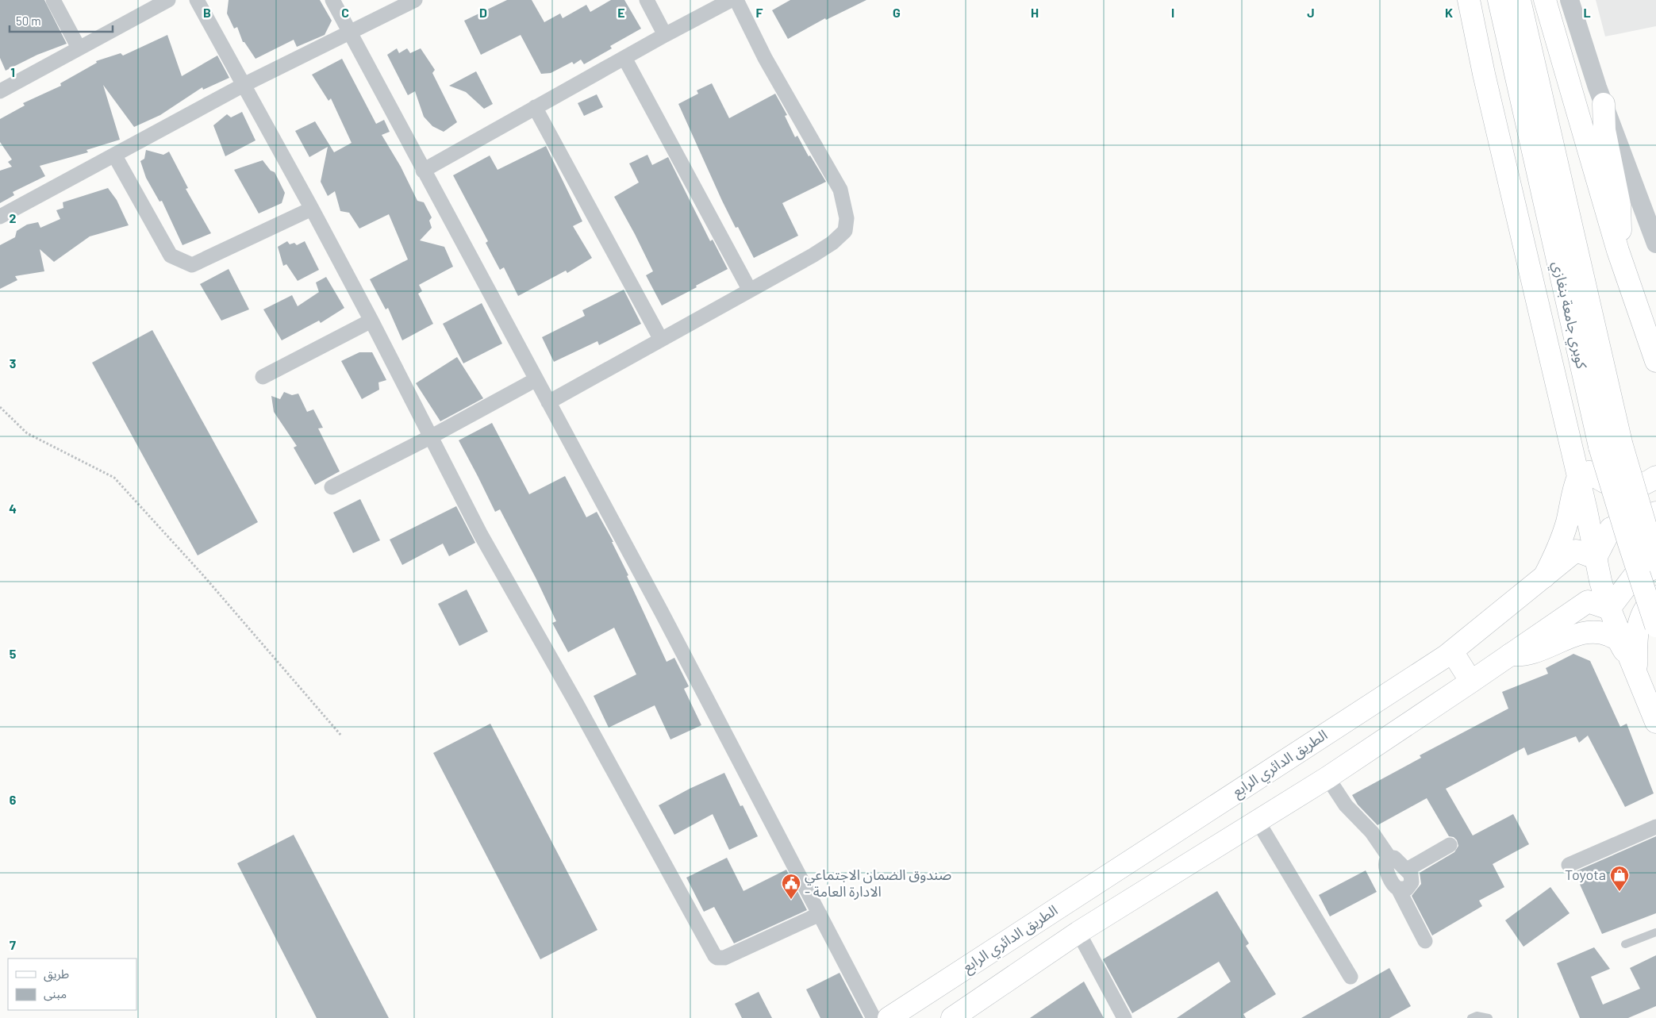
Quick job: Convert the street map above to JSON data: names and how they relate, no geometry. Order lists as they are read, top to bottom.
{
  "streets": {
    "main road": ["كوبري جامعة بنغازي", "الطريق الدائري الرابع"]
  },
  "places": {
    "shop": ["Toyota"],
    "public building": ["صندوق الضمان الاجتماعي - الادارة العامة"]
  },
  "legend": ["طريق", "مبنى"],
  "scale_bar": "50 m",
  "grid": {
    "columns": [
      "B",
      "C",
      "D",
      "E",
      "F",
      "G",
      "H",
      "I",
      "J",
      "K",
      "L"
    ],
    "rows": [
      "1",
      "2",
      "3",
      "4",
      "5",
      "6",
      "7"
    ]
  }
}
